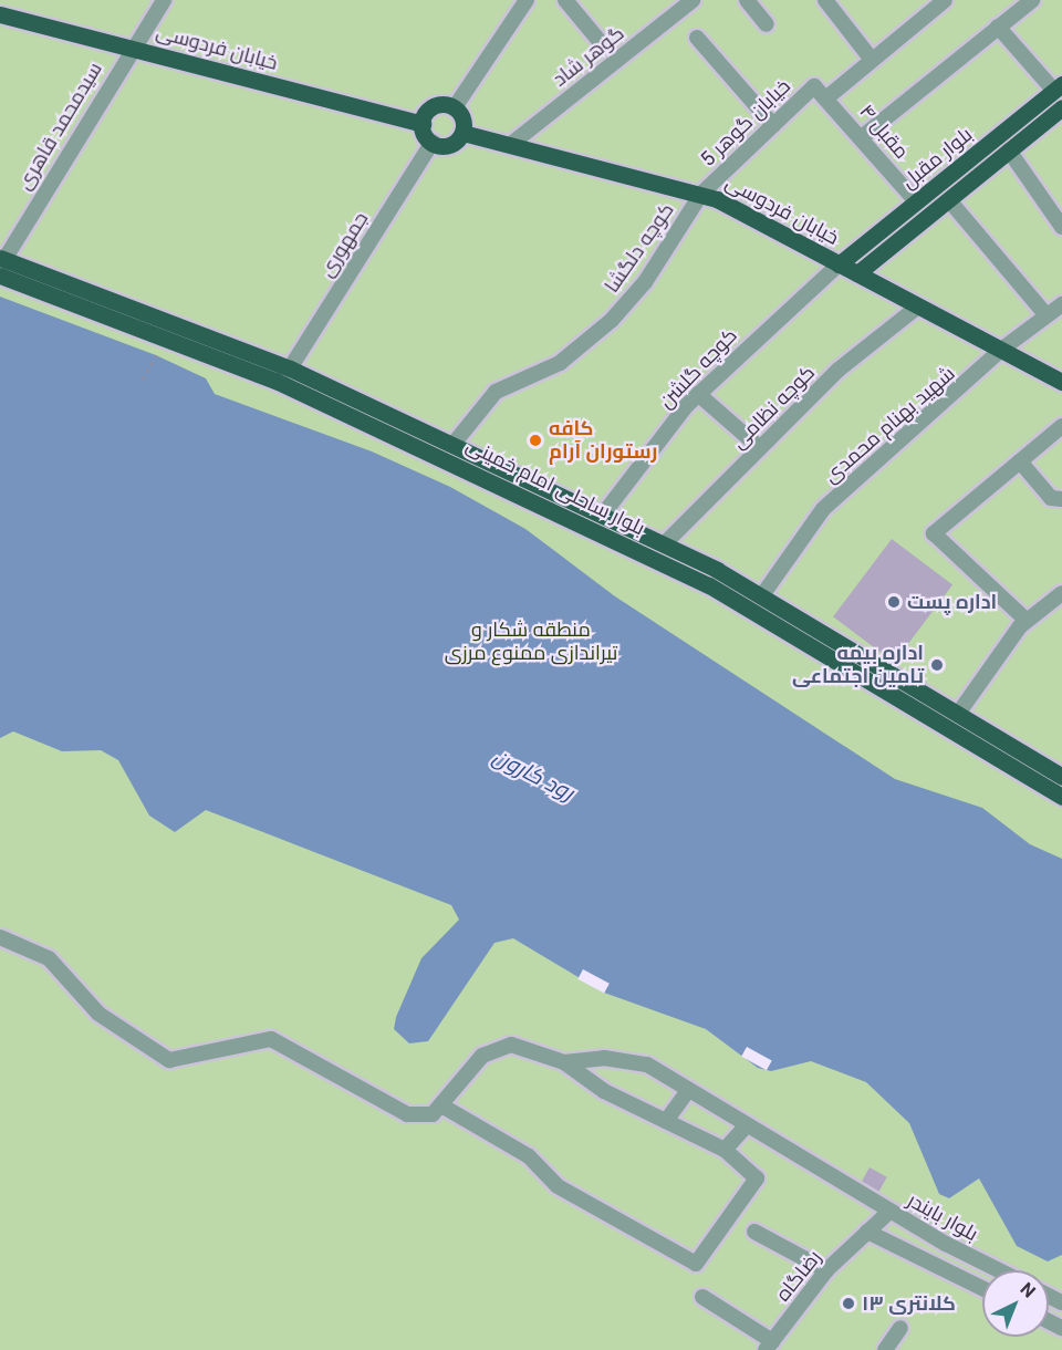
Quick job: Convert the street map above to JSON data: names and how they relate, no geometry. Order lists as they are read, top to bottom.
{
  "streets": {
    "main road": ["خیابان فردوسی", "بلوار مقبل", "بلوار ساحلی امام خمینی"],
    "street": [
      "گوهر شاد",
      "خیابان گوهر 5",
      "سیدمحمد قاهری",
      "مقبل ۴",
      "جمهوری",
      "کوچه دلگشا",
      "کوچه گلشن",
      "کوچه نظامی",
      "شهید بهنام محمدی",
      "بلوار بایندر",
      "رضاگاه"
    ]
  },
  "crossings": [
    ["خیابان فردوسی", "گوهر شاد"],
    ["خیابان فردوسی", "خیابان گوهر 5"],
    ["خیابان فردوسی", "سیدمحمد قاهری"],
    ["خیابان فردوسی", "بلوار مقبل"],
    ["خیابان فردوسی", "جمهوری"],
    ["خیابان فردوسی", "کوچه دلگشا"],
    ["خیابان فردوسی", "کوچه گلشن"],
    ["خیابان فردوسی", "کوچه نظامی"],
    ["خیابان فردوسی", "شهید بهنام محمدی"],
    ["خیابان گوهر 5", "مقبل ۴"],
    ["خیابان گوهر 5", "کوچه دلگشا"],
    ["سیدمحمد قاهری", "بلوار ساحلی امام خمینی"],
    ["مقبل ۴", "بلوار مقبل"],
    ["بلوار مقبل", "کوچه گلشن"],
    ["جمهوری", "بلوار ساحلی امام خمینی"],
    ["کوچه دلگشا", "بلوار ساحلی امام خمینی"],
    ["کوچه گلشن", "بلوار ساحلی امام خمینی"],
    ["کوچه نظامی", "بلوار ساحلی امام خمینی"],
    ["شهید بهنام محمدی", "بلوار ساحلی امام خمینی"],
    ["بلوار بایندر", "رضاگاه"]
  ],
  "water": ["رود کارون"],
  "parks": ["منطقه شکار و تیراندازی ممنوع مرزی"],
  "places": [
    "کافه رستوران آرام",
    "اداره پست",
    "اداره بیمه تامین اجتماعی",
    "کلانتری ۱۳"
  ],
  "north": "top right"
}
